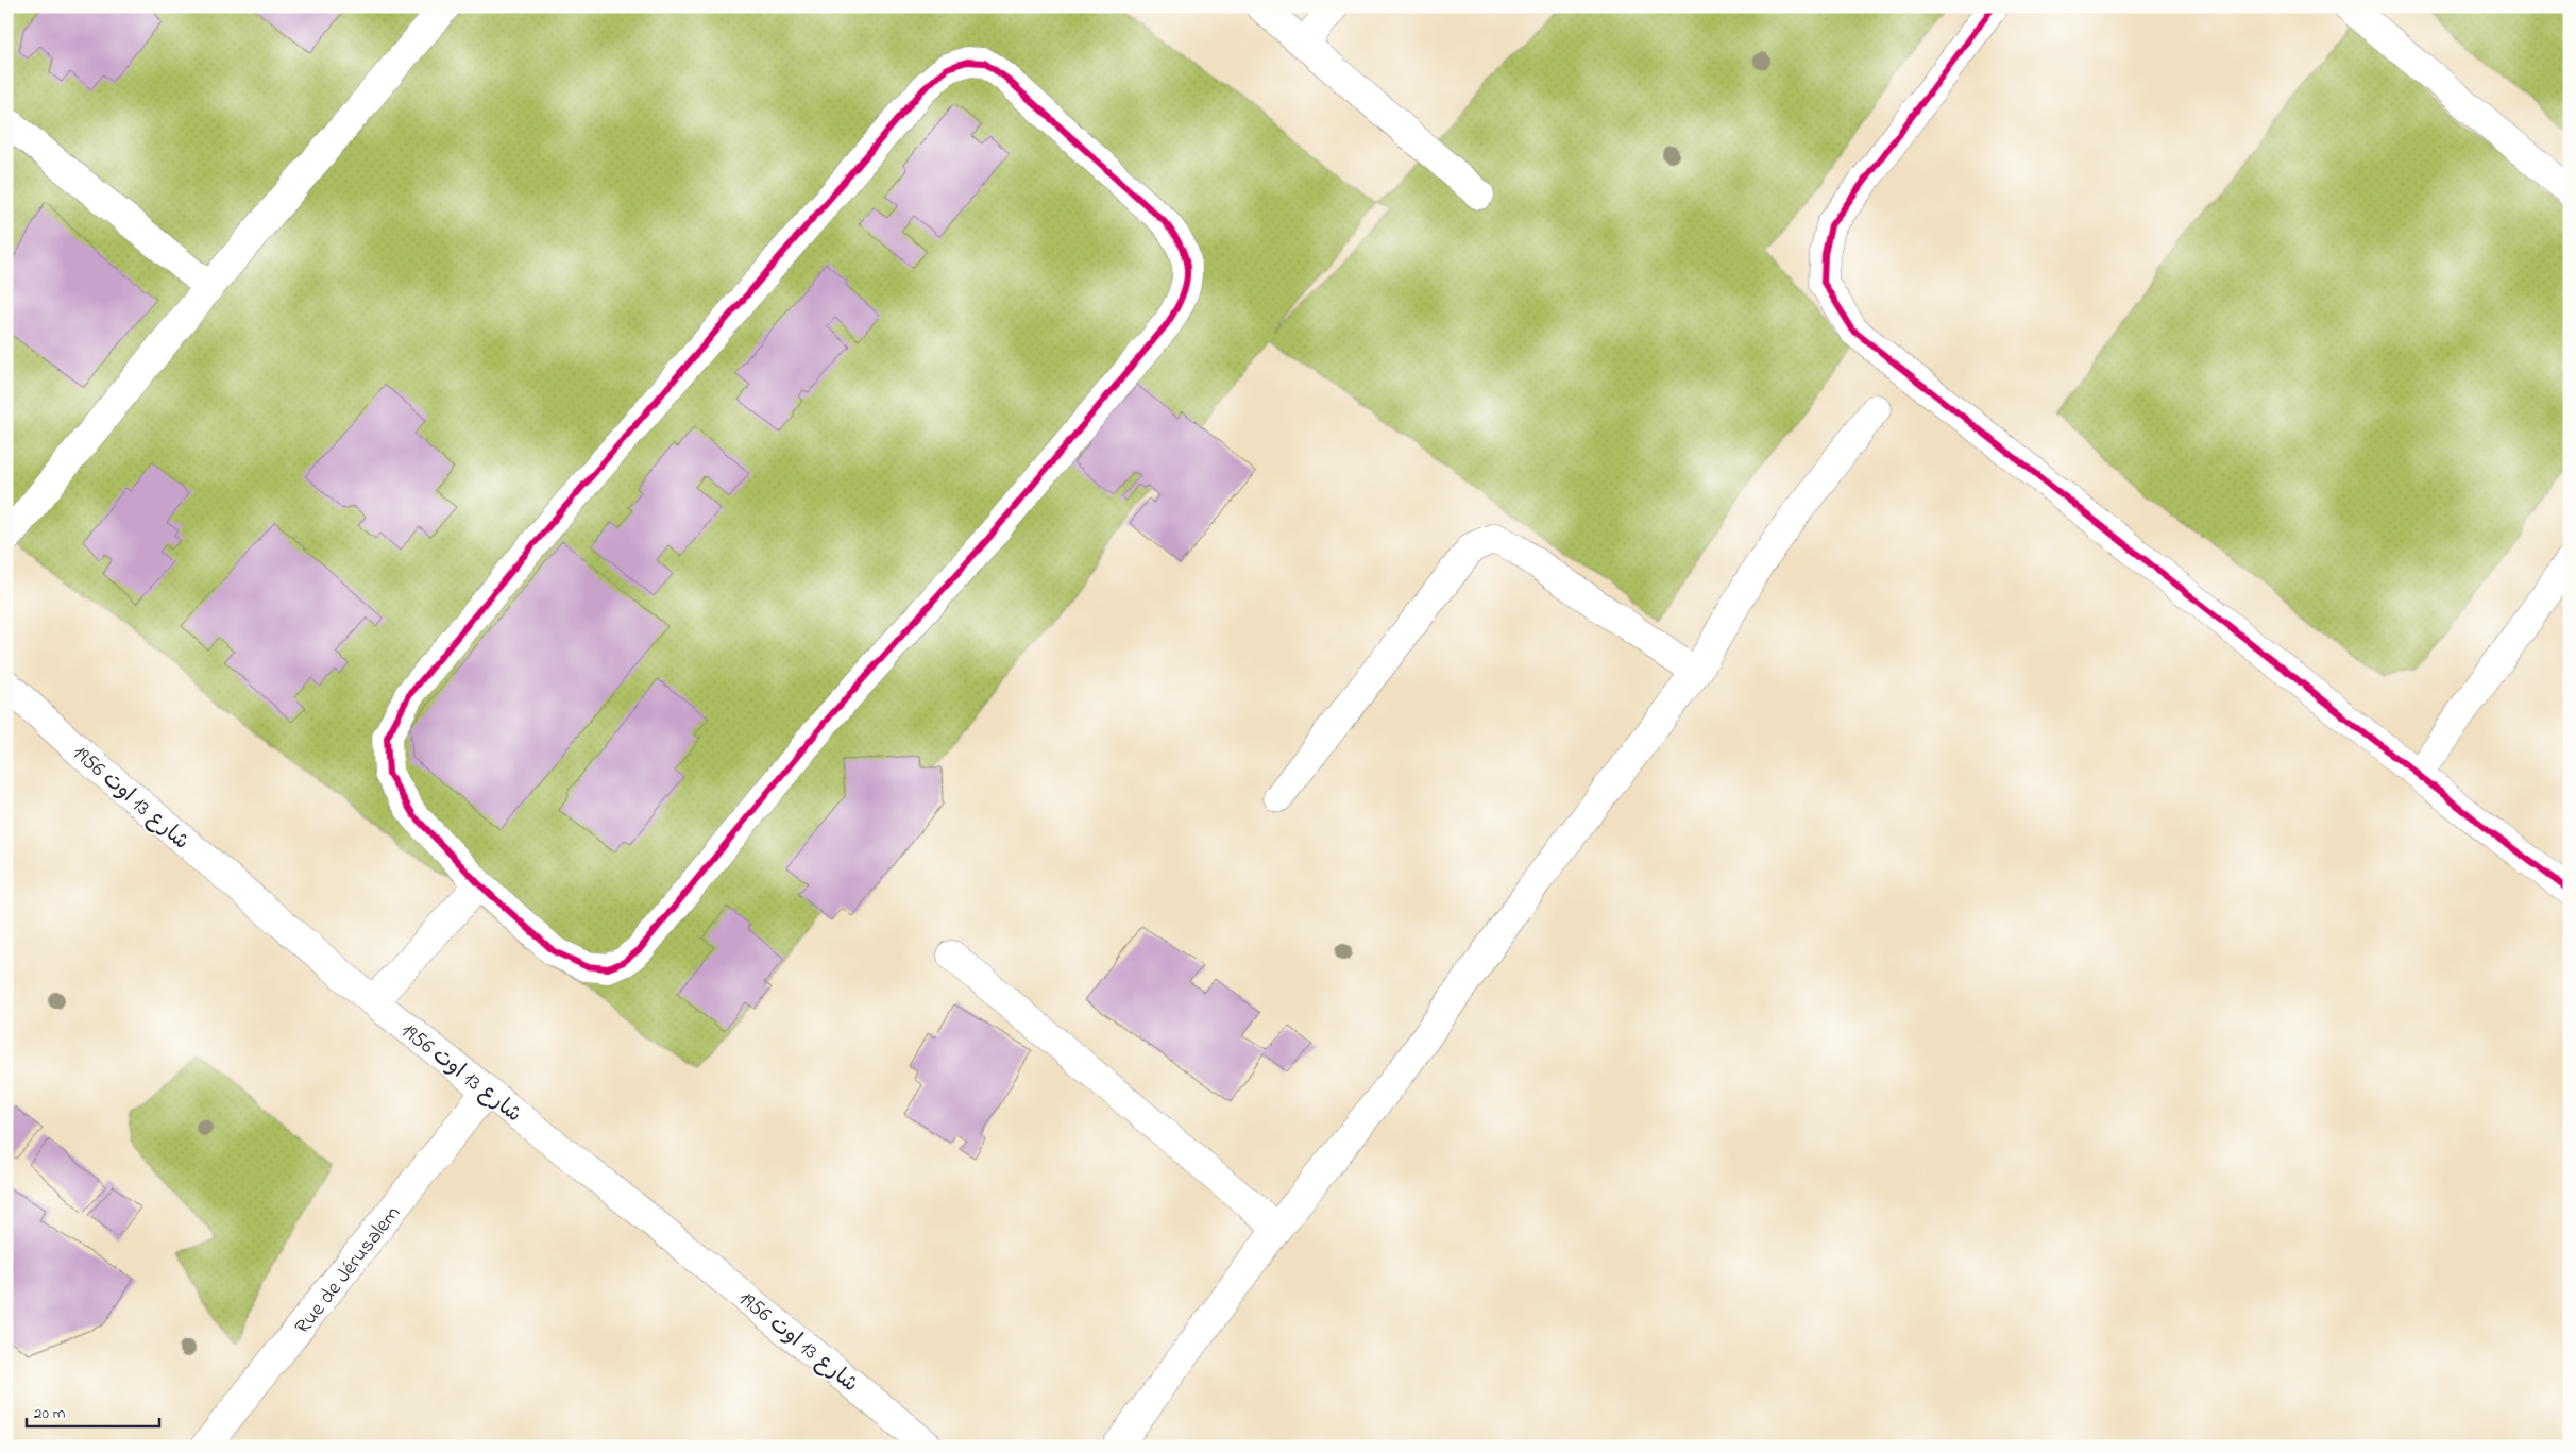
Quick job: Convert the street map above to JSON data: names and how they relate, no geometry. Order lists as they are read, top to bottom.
{
  "streets": {
    "street": ["شارع 13 اوت 1956", "Rue de Jérusalem"]
  },
  "crossings": [
    ["شارع 13 اوت 1956", "Rue de Jérusalem"]
  ],
  "scale_bar": "20 m"
}
